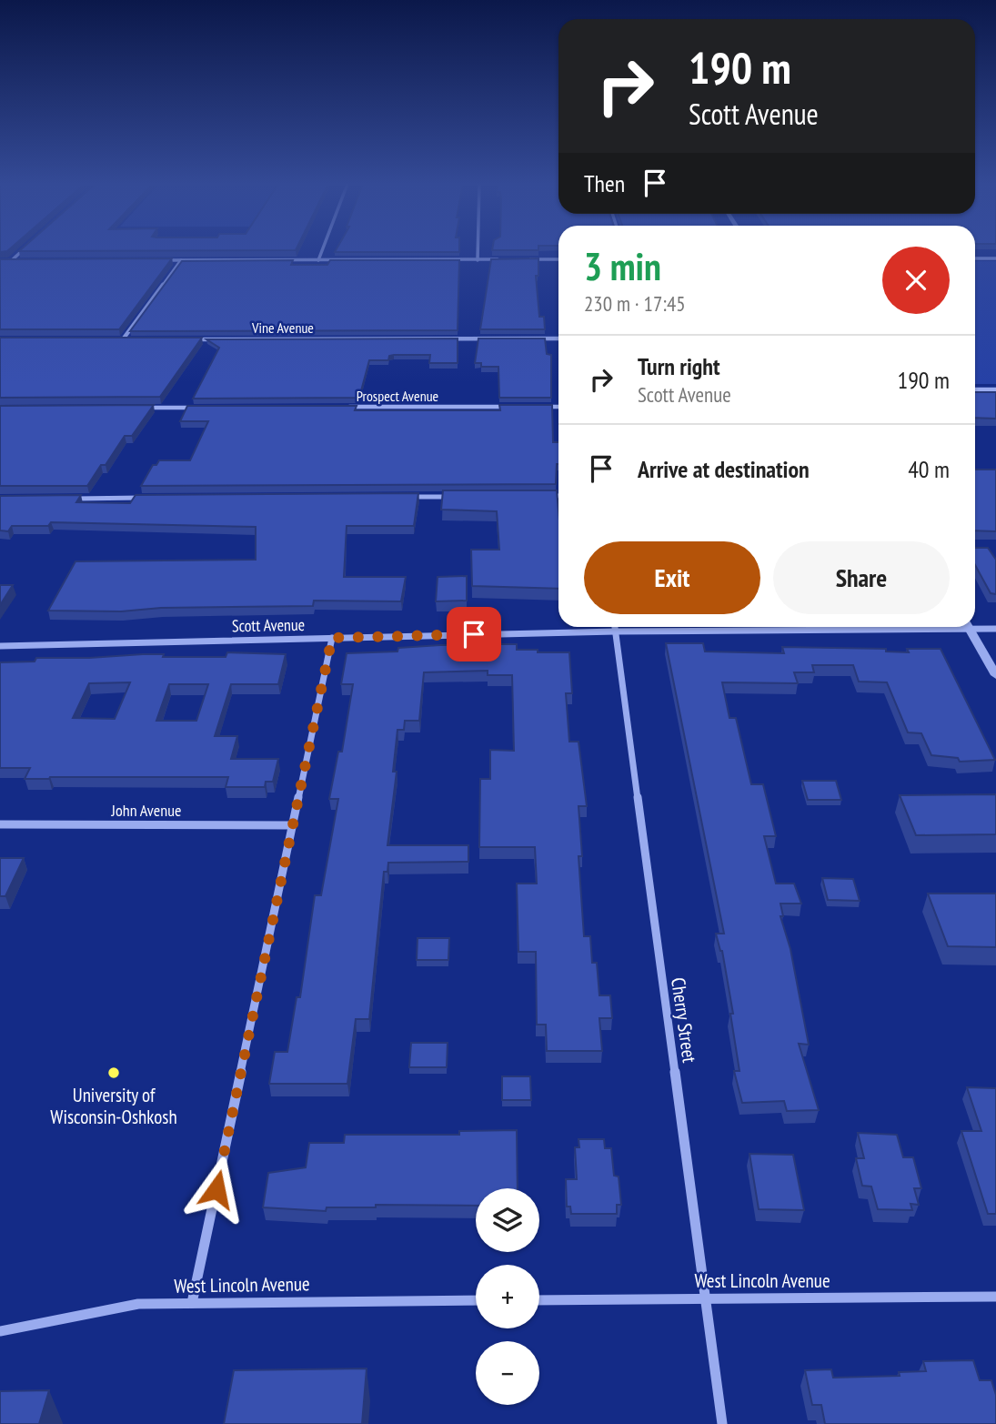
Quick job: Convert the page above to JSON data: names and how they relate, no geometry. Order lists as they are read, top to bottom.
{
  "streets": {
    "street": [
      "Vine Avenue",
      "Prospect Avenue",
      "Scott Avenue",
      "John Avenue",
      "Cherry Street",
      "West Lincoln Avenue"
    ]
  },
  "crossings": [
    ["Scott Avenue", "Cherry Street"],
    ["Cherry Street", "West Lincoln Avenue"]
  ],
  "places": ["University of Wisconsin-Oshkosh"],
  "page": {
    "turn": ["190 m", "Scott Avenue"],
    "then": "Then",
    "heading": ["3 min", "230 m · 17:45"],
    "list": [
      {
        "name": "Turn right",
        "note": "Scott Avenue",
        "value": "190 m"
      },
      {
        "name": "Arrive at destination",
        "value": "40 m"
      }
    ],
    "buttons": ["Exit", "Share"],
    "map_buttons": ["+", "−"]
  }
}
